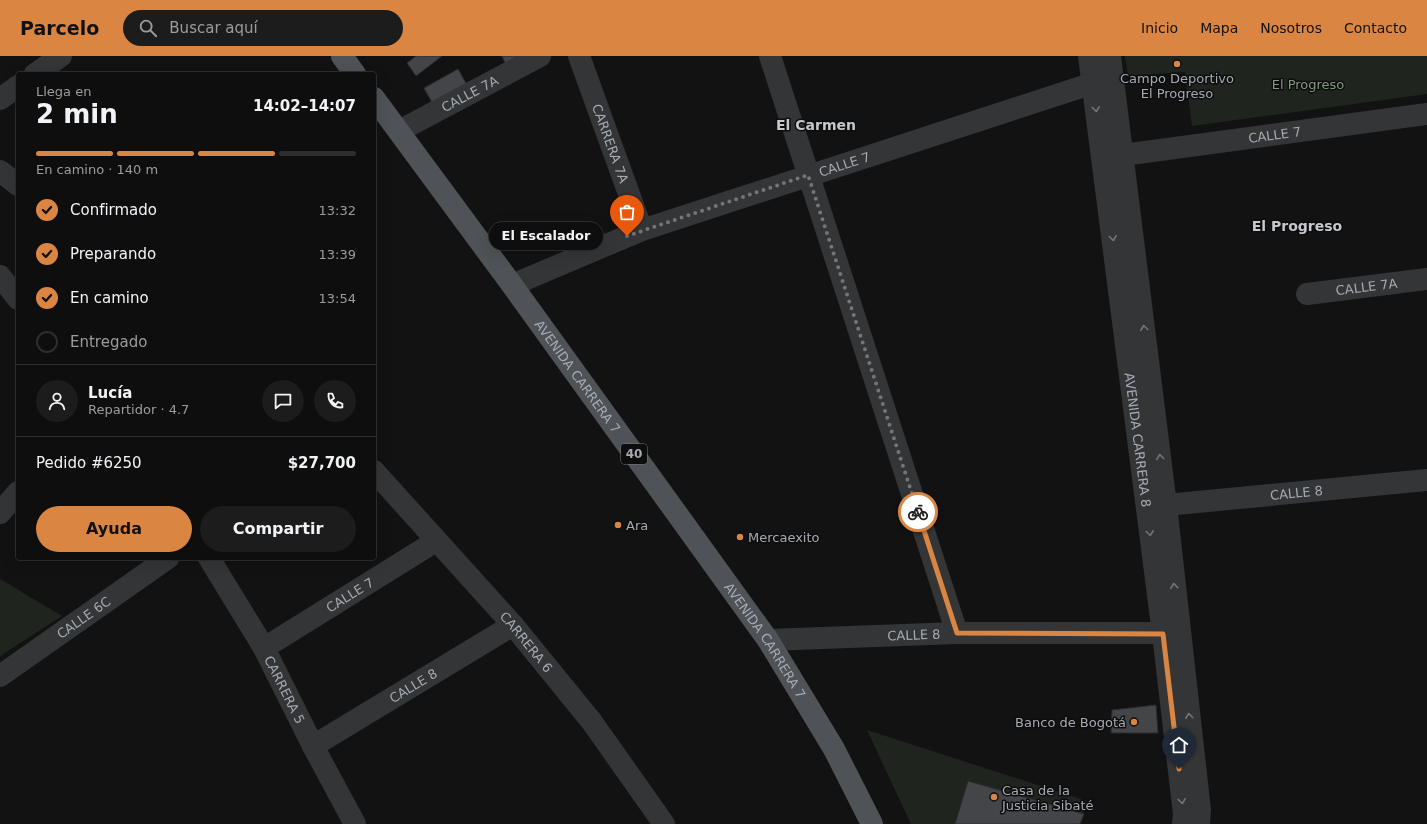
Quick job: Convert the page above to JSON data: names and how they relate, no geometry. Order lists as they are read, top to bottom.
{
  "streets": {
    "main road": ["AVENIDA CARRERA 7", "40"],
    "street": [
      "CALLE 7A",
      "CALLE 7",
      "CARRERA 7A",
      "AVENIDA CARRERA 8",
      "CALLE 8",
      "CALLE 6C",
      "CARRERA 6",
      "CARRERA 5"
    ]
  },
  "crossings": [
    ["CALLE 7A", "AVENIDA CARRERA 7"],
    ["CALLE 7", "CARRERA 7A"],
    ["CALLE 7", "AVENIDA CARRERA 7"],
    ["CALLE 7", "AVENIDA CARRERA 8"],
    ["CALLE 7", "CARRERA 6"],
    ["CALLE 7", "CARRERA 5"],
    ["AVENIDA CARRERA 7", "CALLE 8"],
    ["AVENIDA CARRERA 8", "CALLE 8"],
    ["CALLE 8", "CARRERA 6"],
    ["CALLE 8", "CARRERA 5"]
  ],
  "districts": ["El Carmen", "El Progreso"],
  "parks": ["El Progreso"],
  "places": [
    "Campo Deportivo El Progreso",
    "El Escalador",
    "Ara",
    "Mercaexito",
    "Banco de Bogotá",
    "Casa de la Justicia Sibaté"
  ],
  "page": {
    "header": "Parcelo",
    "search": "Buscar aquí",
    "nav": [
      "Inicio",
      "Mapa",
      "Nosotros",
      "Contacto"
    ],
    "heading": ["2 min", "Llega en", "14:02–14:07"],
    "panel": [
      "Lucía",
      "Repartidor · 4.7",
      "Pedido #6250",
      "$27,700"
    ],
    "bar": "En camino · 140 m",
    "list": [
      ["Confirmado", "13:32"],
      ["Preparando", "13:39"],
      ["En camino", "13:54"],
      "Entregado"
    ],
    "bubble": "El Escalador",
    "buttons": ["Ayuda", "Compartir"]
  }
}
